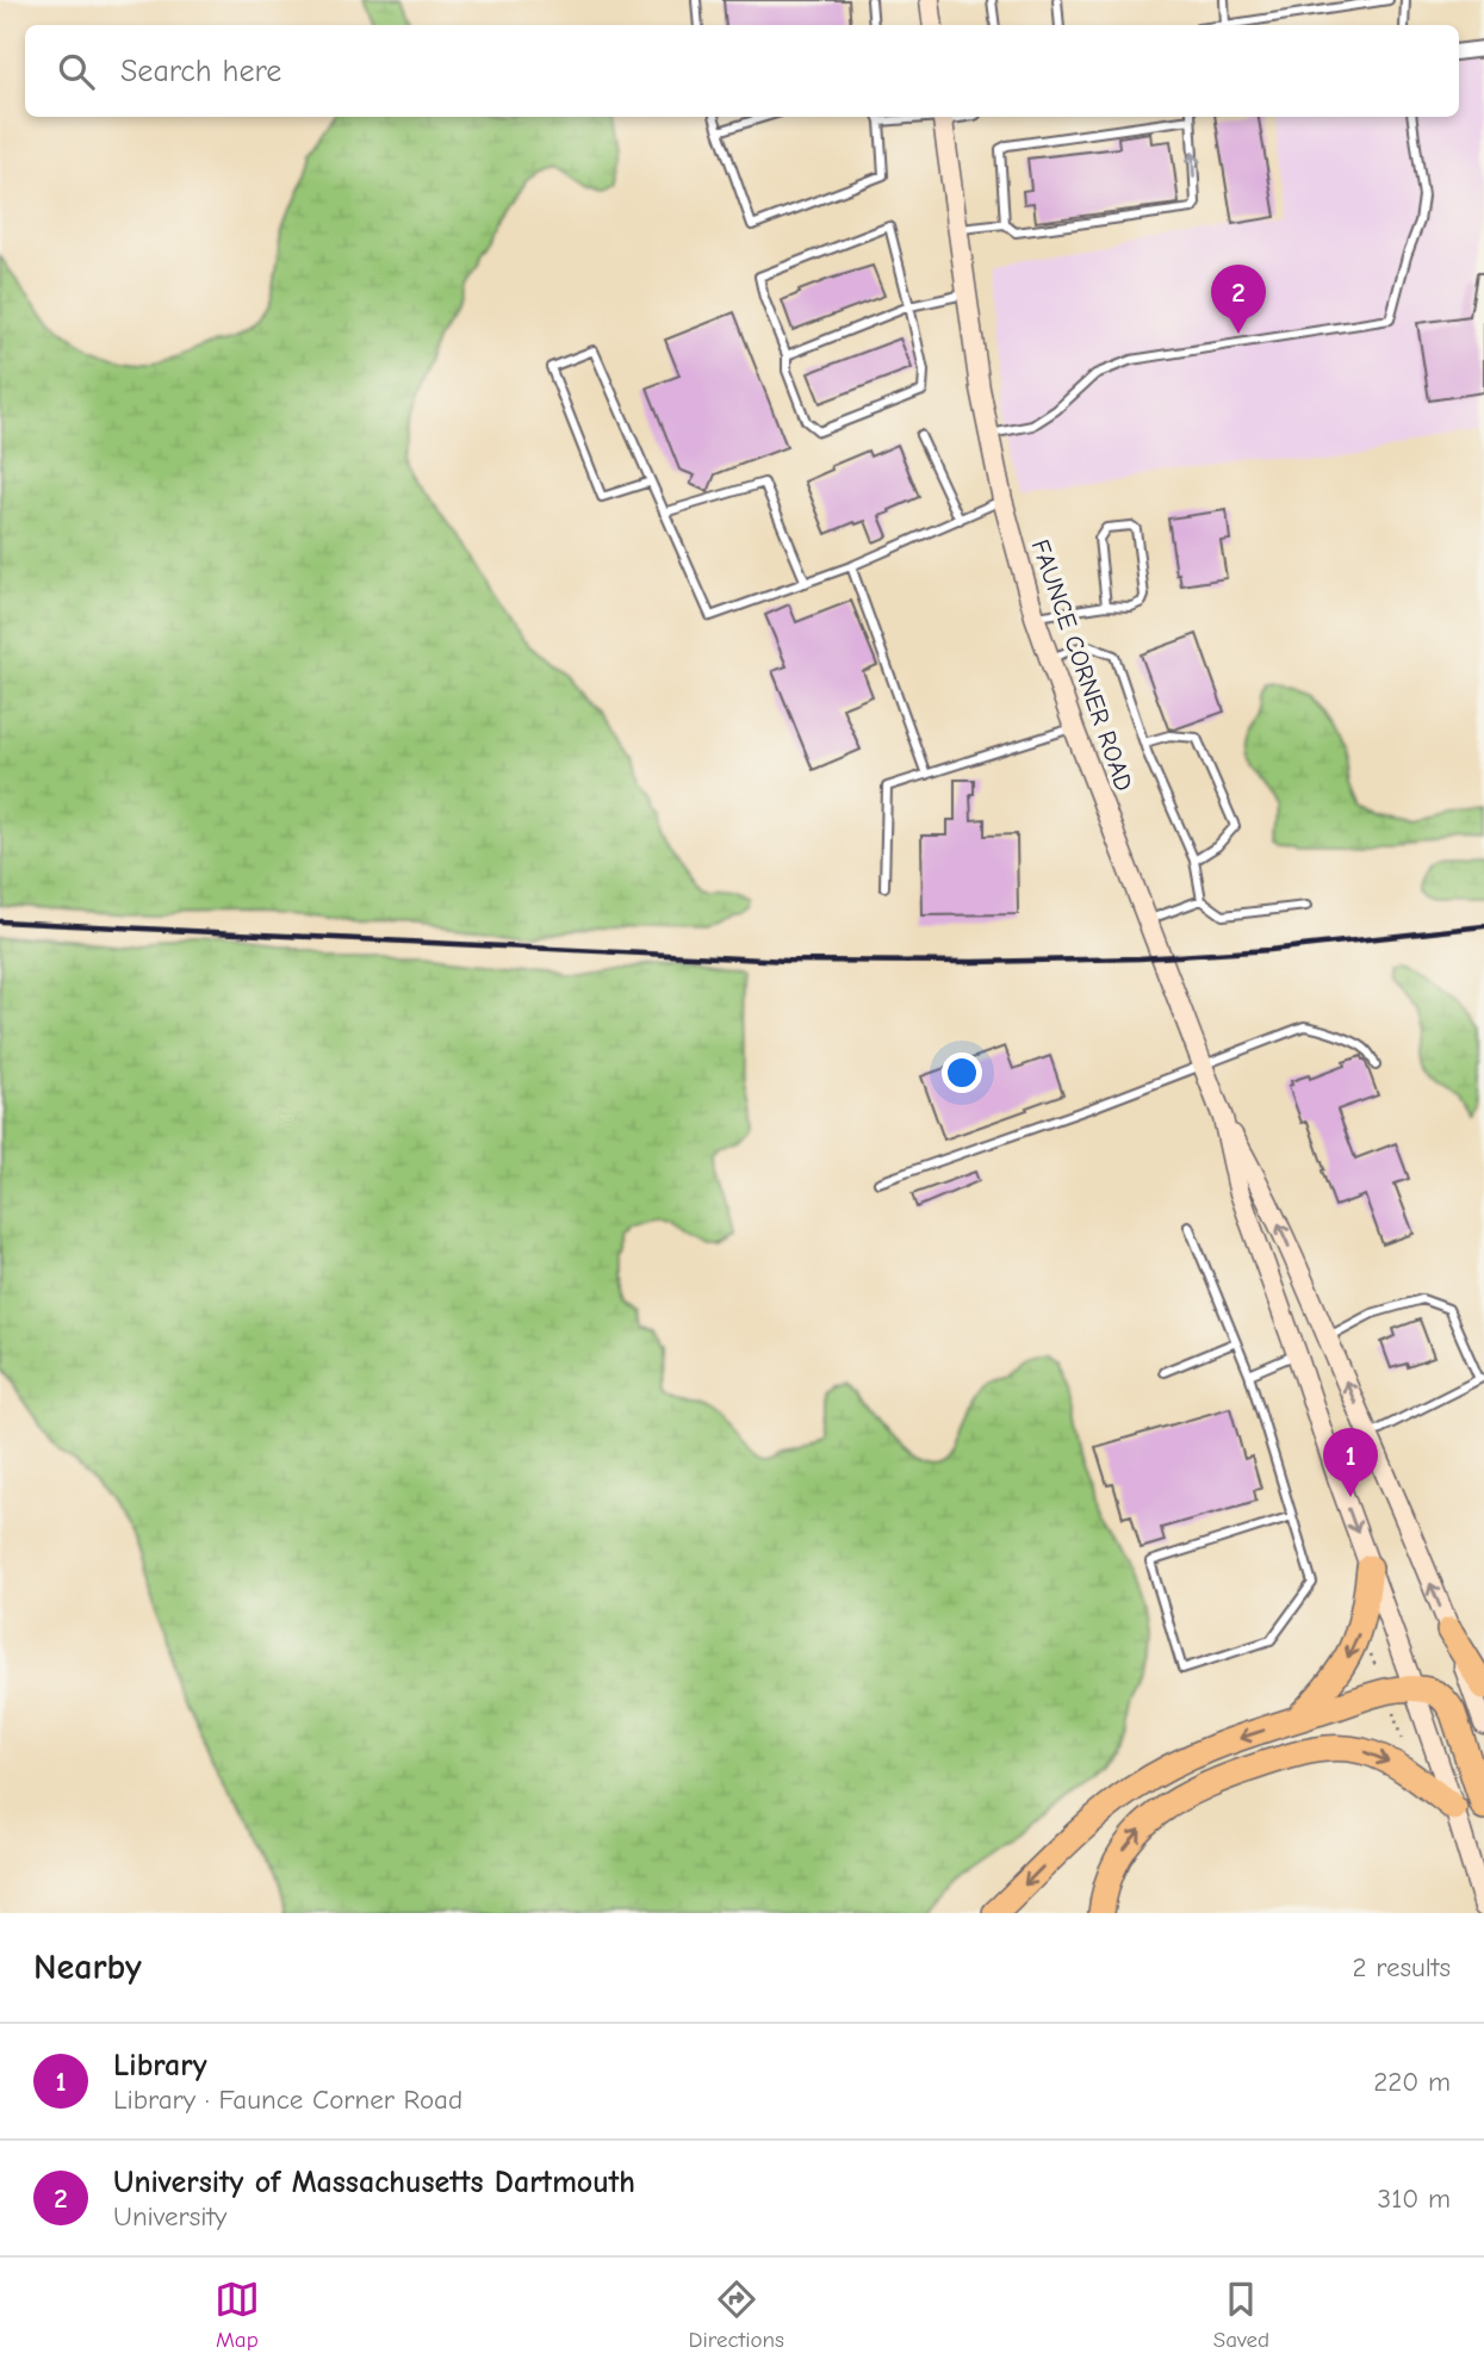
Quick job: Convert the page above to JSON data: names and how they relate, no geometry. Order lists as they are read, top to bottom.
{
  "streets": {
    "main road": ["FAUNCE CORNER ROAD"]
  },
  "page": {
    "search": "Search here",
    "pins": ["2", "1"],
    "heading": ["Nearby", "2 results"],
    "list": [
      {
        "mark": "1",
        "name": "Library",
        "note": "Library · Faunce Corner Road",
        "value": "220 m"
      },
      {
        "mark": "2",
        "name": "University of Massachusetts Dartmouth",
        "note": "University",
        "value": "310 m"
      }
    ],
    "nav": ["Map", "Directions", "Saved"]
  }
}
